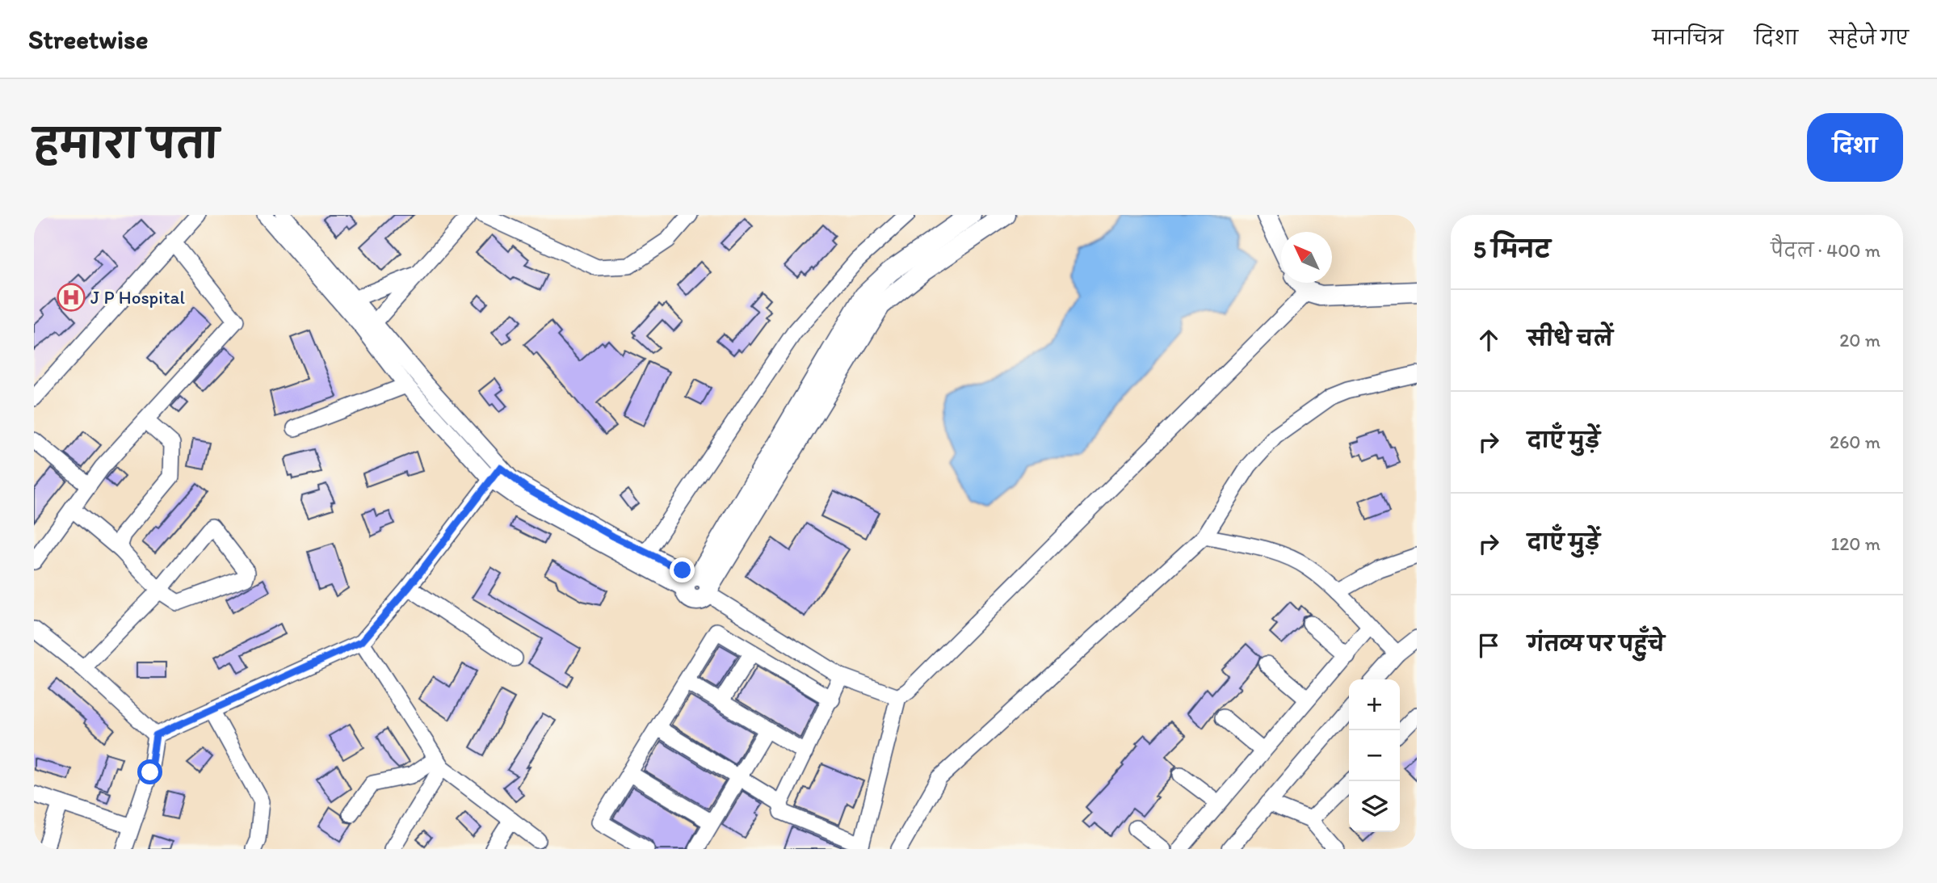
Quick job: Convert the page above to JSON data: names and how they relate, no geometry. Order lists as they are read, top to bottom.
{
  "places": {
    "hospital": ["J P Hospital"]
  },
  "north": "top left",
  "page": {
    "header": "Streetwise",
    "nav": ["मानचित्र", "दिशा", "सहेजे गए"],
    "title": "हमारा पता",
    "buttons": "दिशा",
    "heading": ["5 मिनट", "पैदल · 400 m"],
    "list": [
      ["सीधे चलें", "20 m"],
      ["दाएँ मुड़ें", "260 m"],
      ["दाएँ मुड़ें", "120 m"],
      "गंतव्य पर पहुँचे"
    ],
    "map_buttons": ["+", "−"]
  }
}
